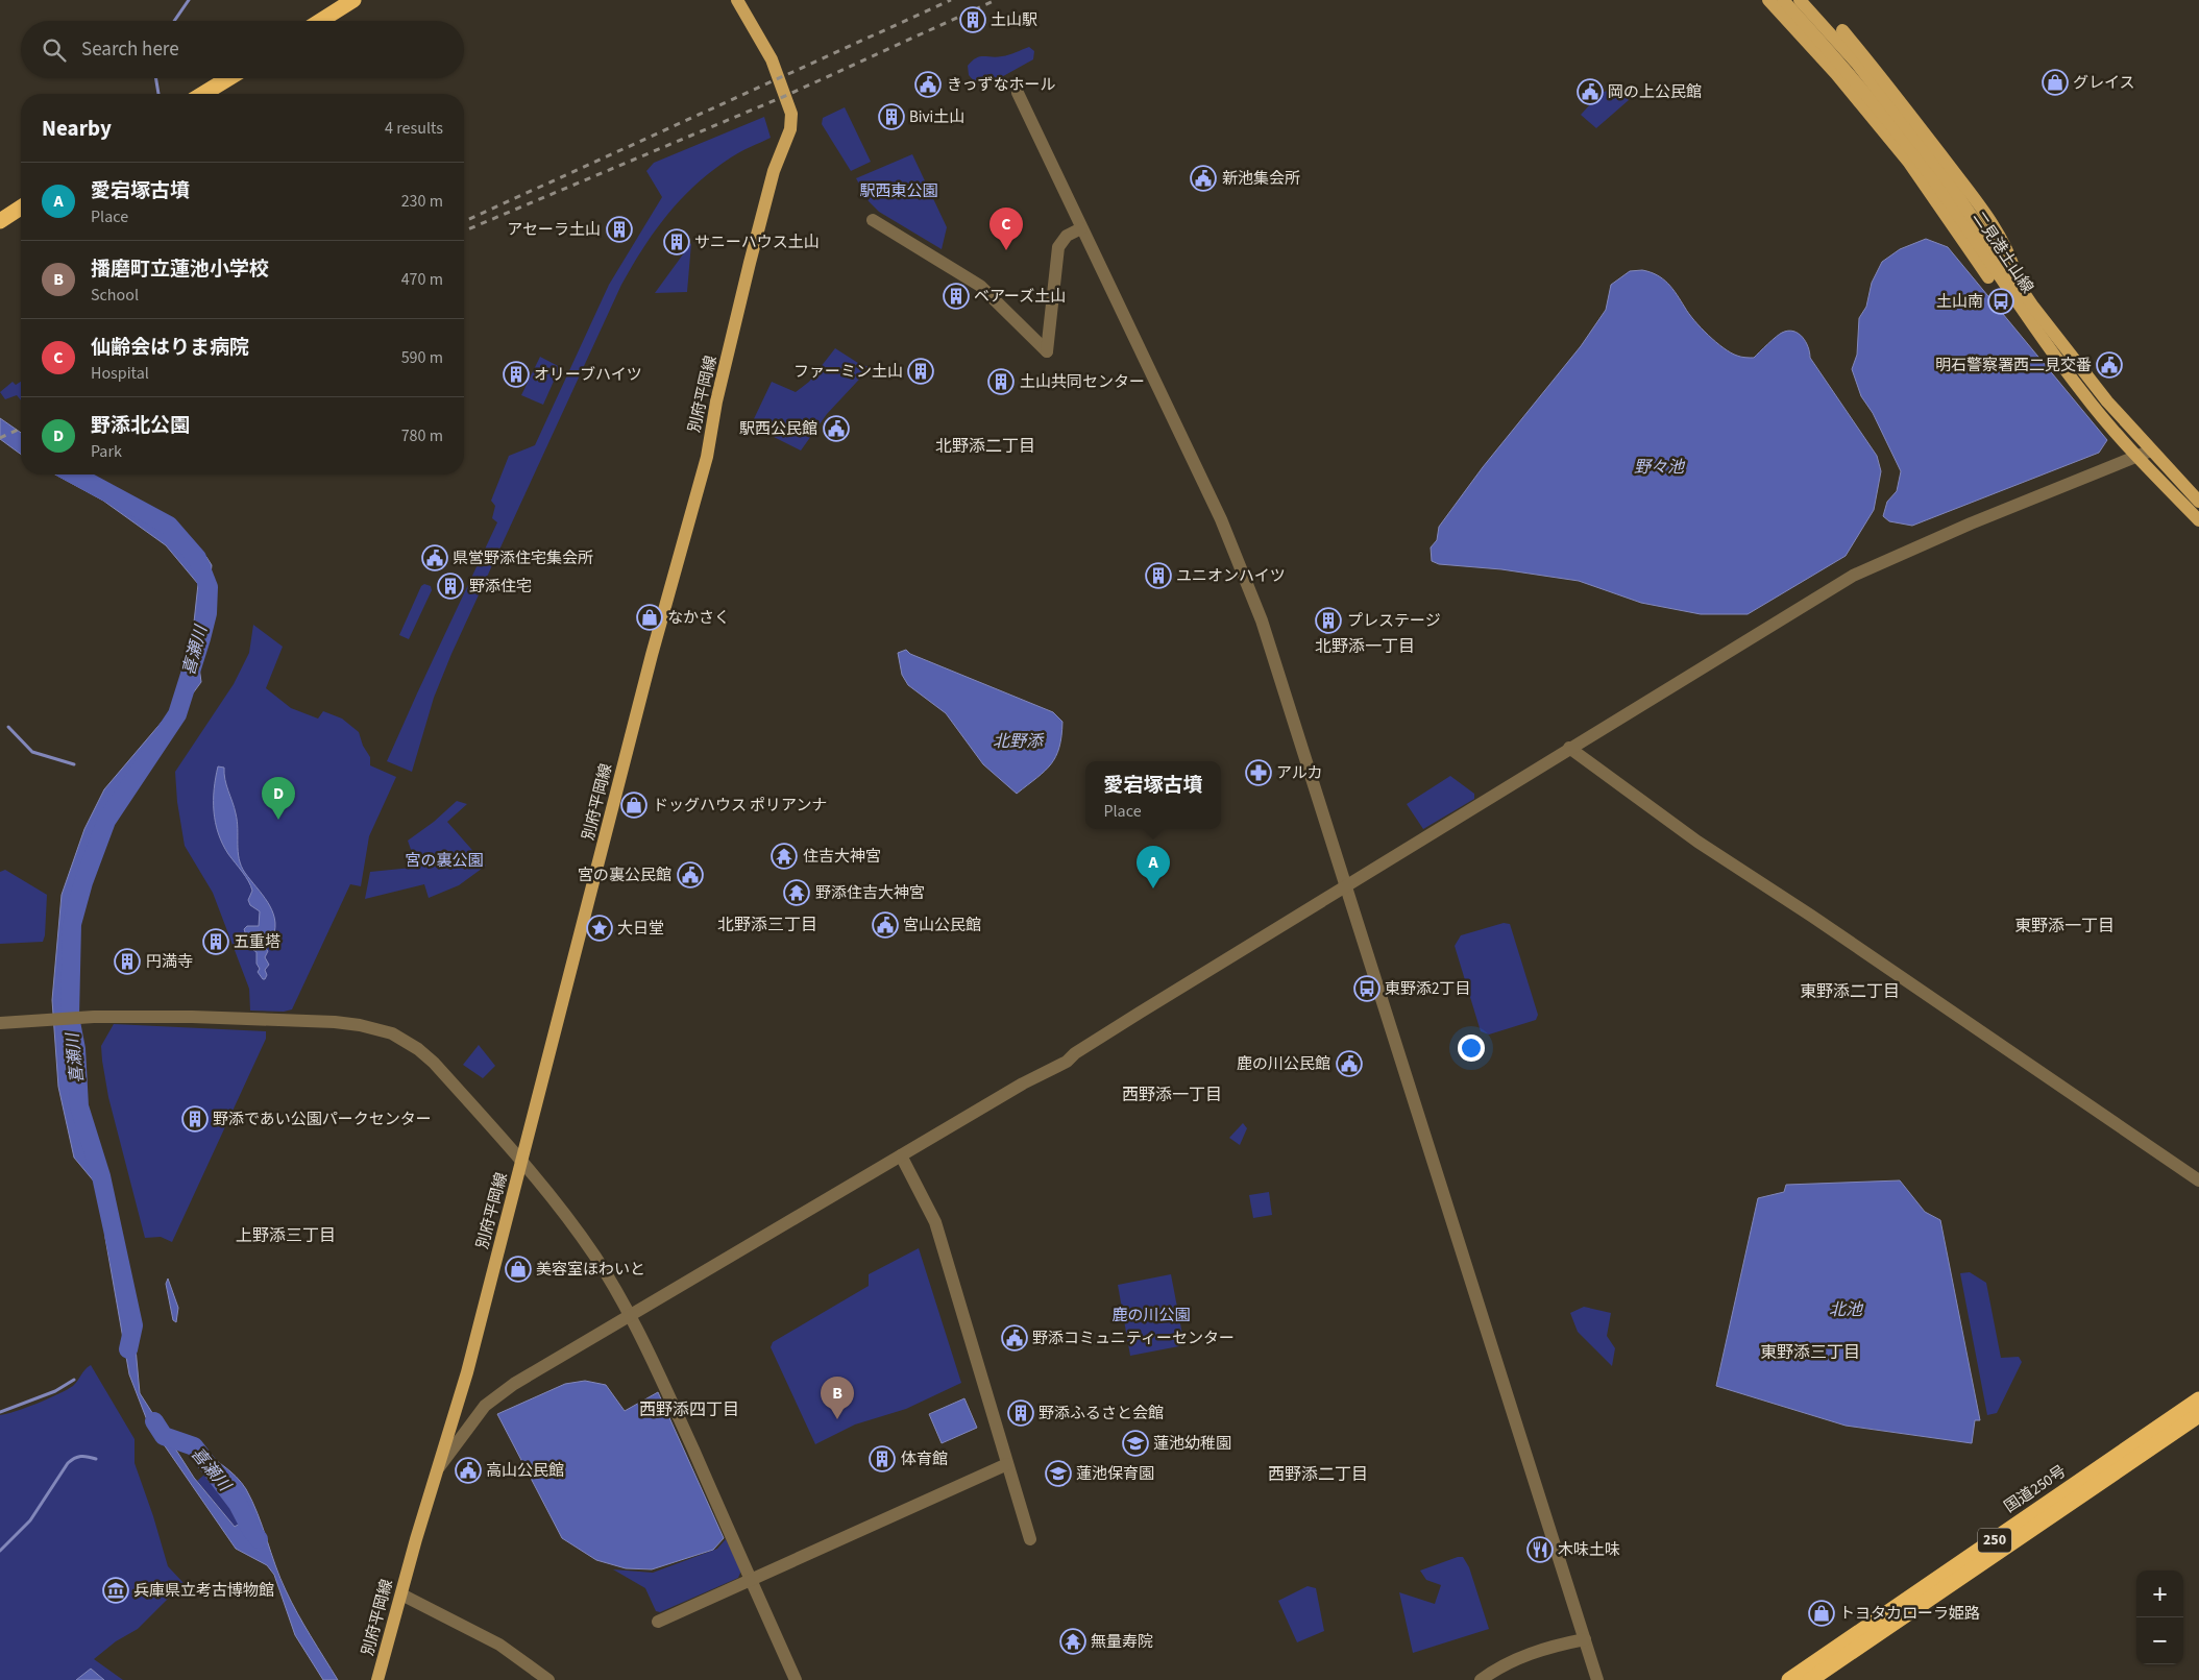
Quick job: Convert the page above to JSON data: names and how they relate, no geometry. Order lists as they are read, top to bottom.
{
  "streets": {
    "highway": ["国道250号", "250"],
    "main road": ["二見港土山線", "別府平岡線"]
  },
  "districts": [
    "北野添二丁目",
    "北野添一丁目",
    "北野添三丁目",
    "東野添一丁目",
    "東野添二丁目",
    "西野添一丁目",
    "上野添三丁目",
    "東野添三丁目",
    "西野添四丁目",
    "西野添二丁目"
  ],
  "water": [
    "野々池",
    "喜瀬川",
    "北野添",
    "北池"
  ],
  "parks": ["駅西東公園", "宮の裏公園", "鹿の川公園"],
  "places": {
    "building": [
      "土山駅",
      "Bivi土山",
      "アセーラ土山",
      "サニーハウス土山",
      "ベアーズ土山",
      "ファーミン土山",
      "オリーブハイツ",
      "土山共同センター",
      "ユニオンハイツ",
      "野添住宅",
      "プレステージ",
      "五重塔",
      "円満寺",
      "野添であい公園パークセンター",
      "野添ふるさと会館",
      "体育館"
    ],
    "shop": [
      "グレイス",
      "なかさく",
      "ドッグハウス ポリアンナ",
      "美容室ほわいと",
      "トヨタカローラ姫路"
    ],
    "public building": [
      "きっずなホール",
      "岡の上公民館",
      "新池集会所",
      "明石警察署西二見交番",
      "駅西公民館",
      "県営野添住宅集会所",
      "宮の裏公民館",
      "宮山公民館",
      "鹿の川公民館",
      "野添コミュニティーセンター",
      "高山公民館"
    ],
    "bus stop": ["土山南", "東野添2丁目"],
    "pharmacy": ["アルカ"],
    "temple": ["住吉大神宮", "野添住吉大神宮", "無量寿院"],
    "place": ["大日堂"],
    "school or university": ["蓮池幼稚園", "蓮池保育園"],
    "restaurant": ["木味土味"],
    "museum": ["兵庫県立考古博物館"]
  },
  "page": {
    "search": "Search here",
    "heading": ["Nearby", "4 results"],
    "list": [
      {
        "mark": "A",
        "name": "愛宕塚古墳",
        "note": "Place",
        "value": "230 m"
      },
      {
        "mark": "B",
        "name": "播磨町立蓮池小学校",
        "note": "School",
        "value": "470 m"
      },
      {
        "mark": "C",
        "name": "仙齢会はりま病院",
        "note": "Hospital",
        "value": "590 m"
      },
      {
        "mark": "D",
        "name": "野添北公園",
        "note": "Park",
        "value": "780 m"
      }
    ],
    "pins": [
      "C",
      "D",
      "A",
      "B"
    ],
    "popup": ["愛宕塚古墳", "Place"],
    "map_buttons": ["+", "−"]
  }
}
